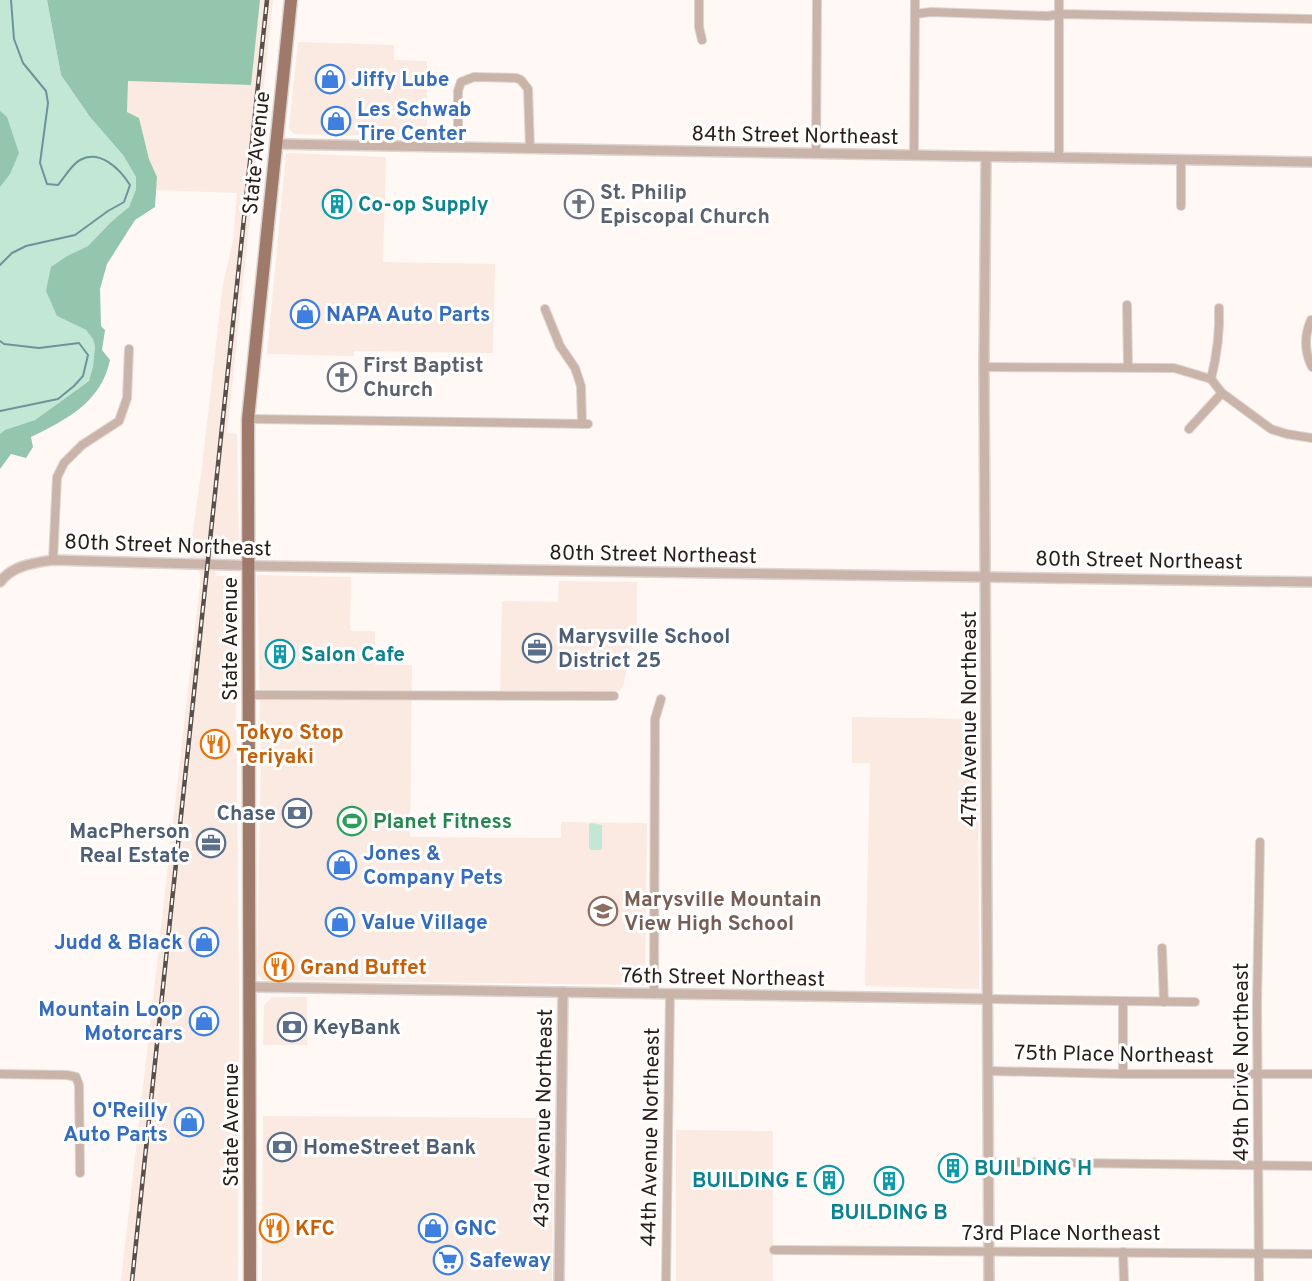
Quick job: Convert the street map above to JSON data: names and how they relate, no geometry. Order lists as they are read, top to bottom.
{
  "streets": {
    "main road": ["State Avenue"],
    "street": [
      "84th Street Northeast",
      "80th Street Northeast",
      "47th Avenue Northeast",
      "76th Street Northeast",
      "75th Place Northeast",
      "49th Drive Northeast",
      "43rd Avenue Northeast",
      "44th Avenue Northeast",
      "73rd Place Northeast"
    ]
  },
  "crossings": [
    ["84th Street Northeast", "State Avenue"],
    ["84th Street Northeast", "47th Avenue Northeast"],
    ["State Avenue", "80th Street Northeast"],
    ["State Avenue", "76th Street Northeast"],
    ["80th Street Northeast", "47th Avenue Northeast"],
    ["47th Avenue Northeast", "76th Street Northeast"],
    ["47th Avenue Northeast", "75th Place Northeast"],
    ["47th Avenue Northeast", "73rd Place Northeast"],
    ["76th Street Northeast", "43rd Avenue Northeast"],
    ["76th Street Northeast", "44th Avenue Northeast"],
    ["75th Place Northeast", "49th Drive Northeast"],
    ["49th Drive Northeast", "73rd Place Northeast"]
  ],
  "places": {
    "shop": [
      "Jiffy Lube",
      "Les Schwab Tire Center",
      "NAPA Auto Parts",
      "Jones & Company Pets",
      "Value Village",
      "Judd & Black",
      "Mountain Loop Motorcars",
      "O'Reilly Auto Parts",
      "GNC"
    ],
    "building": [
      "Co-op Supply",
      "Salon Cafe",
      "BUILDING H",
      "BUILDING E",
      "BUILDING B"
    ],
    "church": ["St. Philip Episcopal Church", "First Baptist Church"],
    "office": ["Marysville School District 25", "MacPherson Real Estate"],
    "restaurant": ["Tokyo Stop Teriyaki", "Grand Buffet", "KFC"],
    "bank": ["Chase", "KeyBank", "HomeStreet Bank"],
    "sports": ["Planet Fitness"],
    "school or university": ["Marysville Mountain View High School"],
    "supermarket": ["Safeway"]
  }
}
